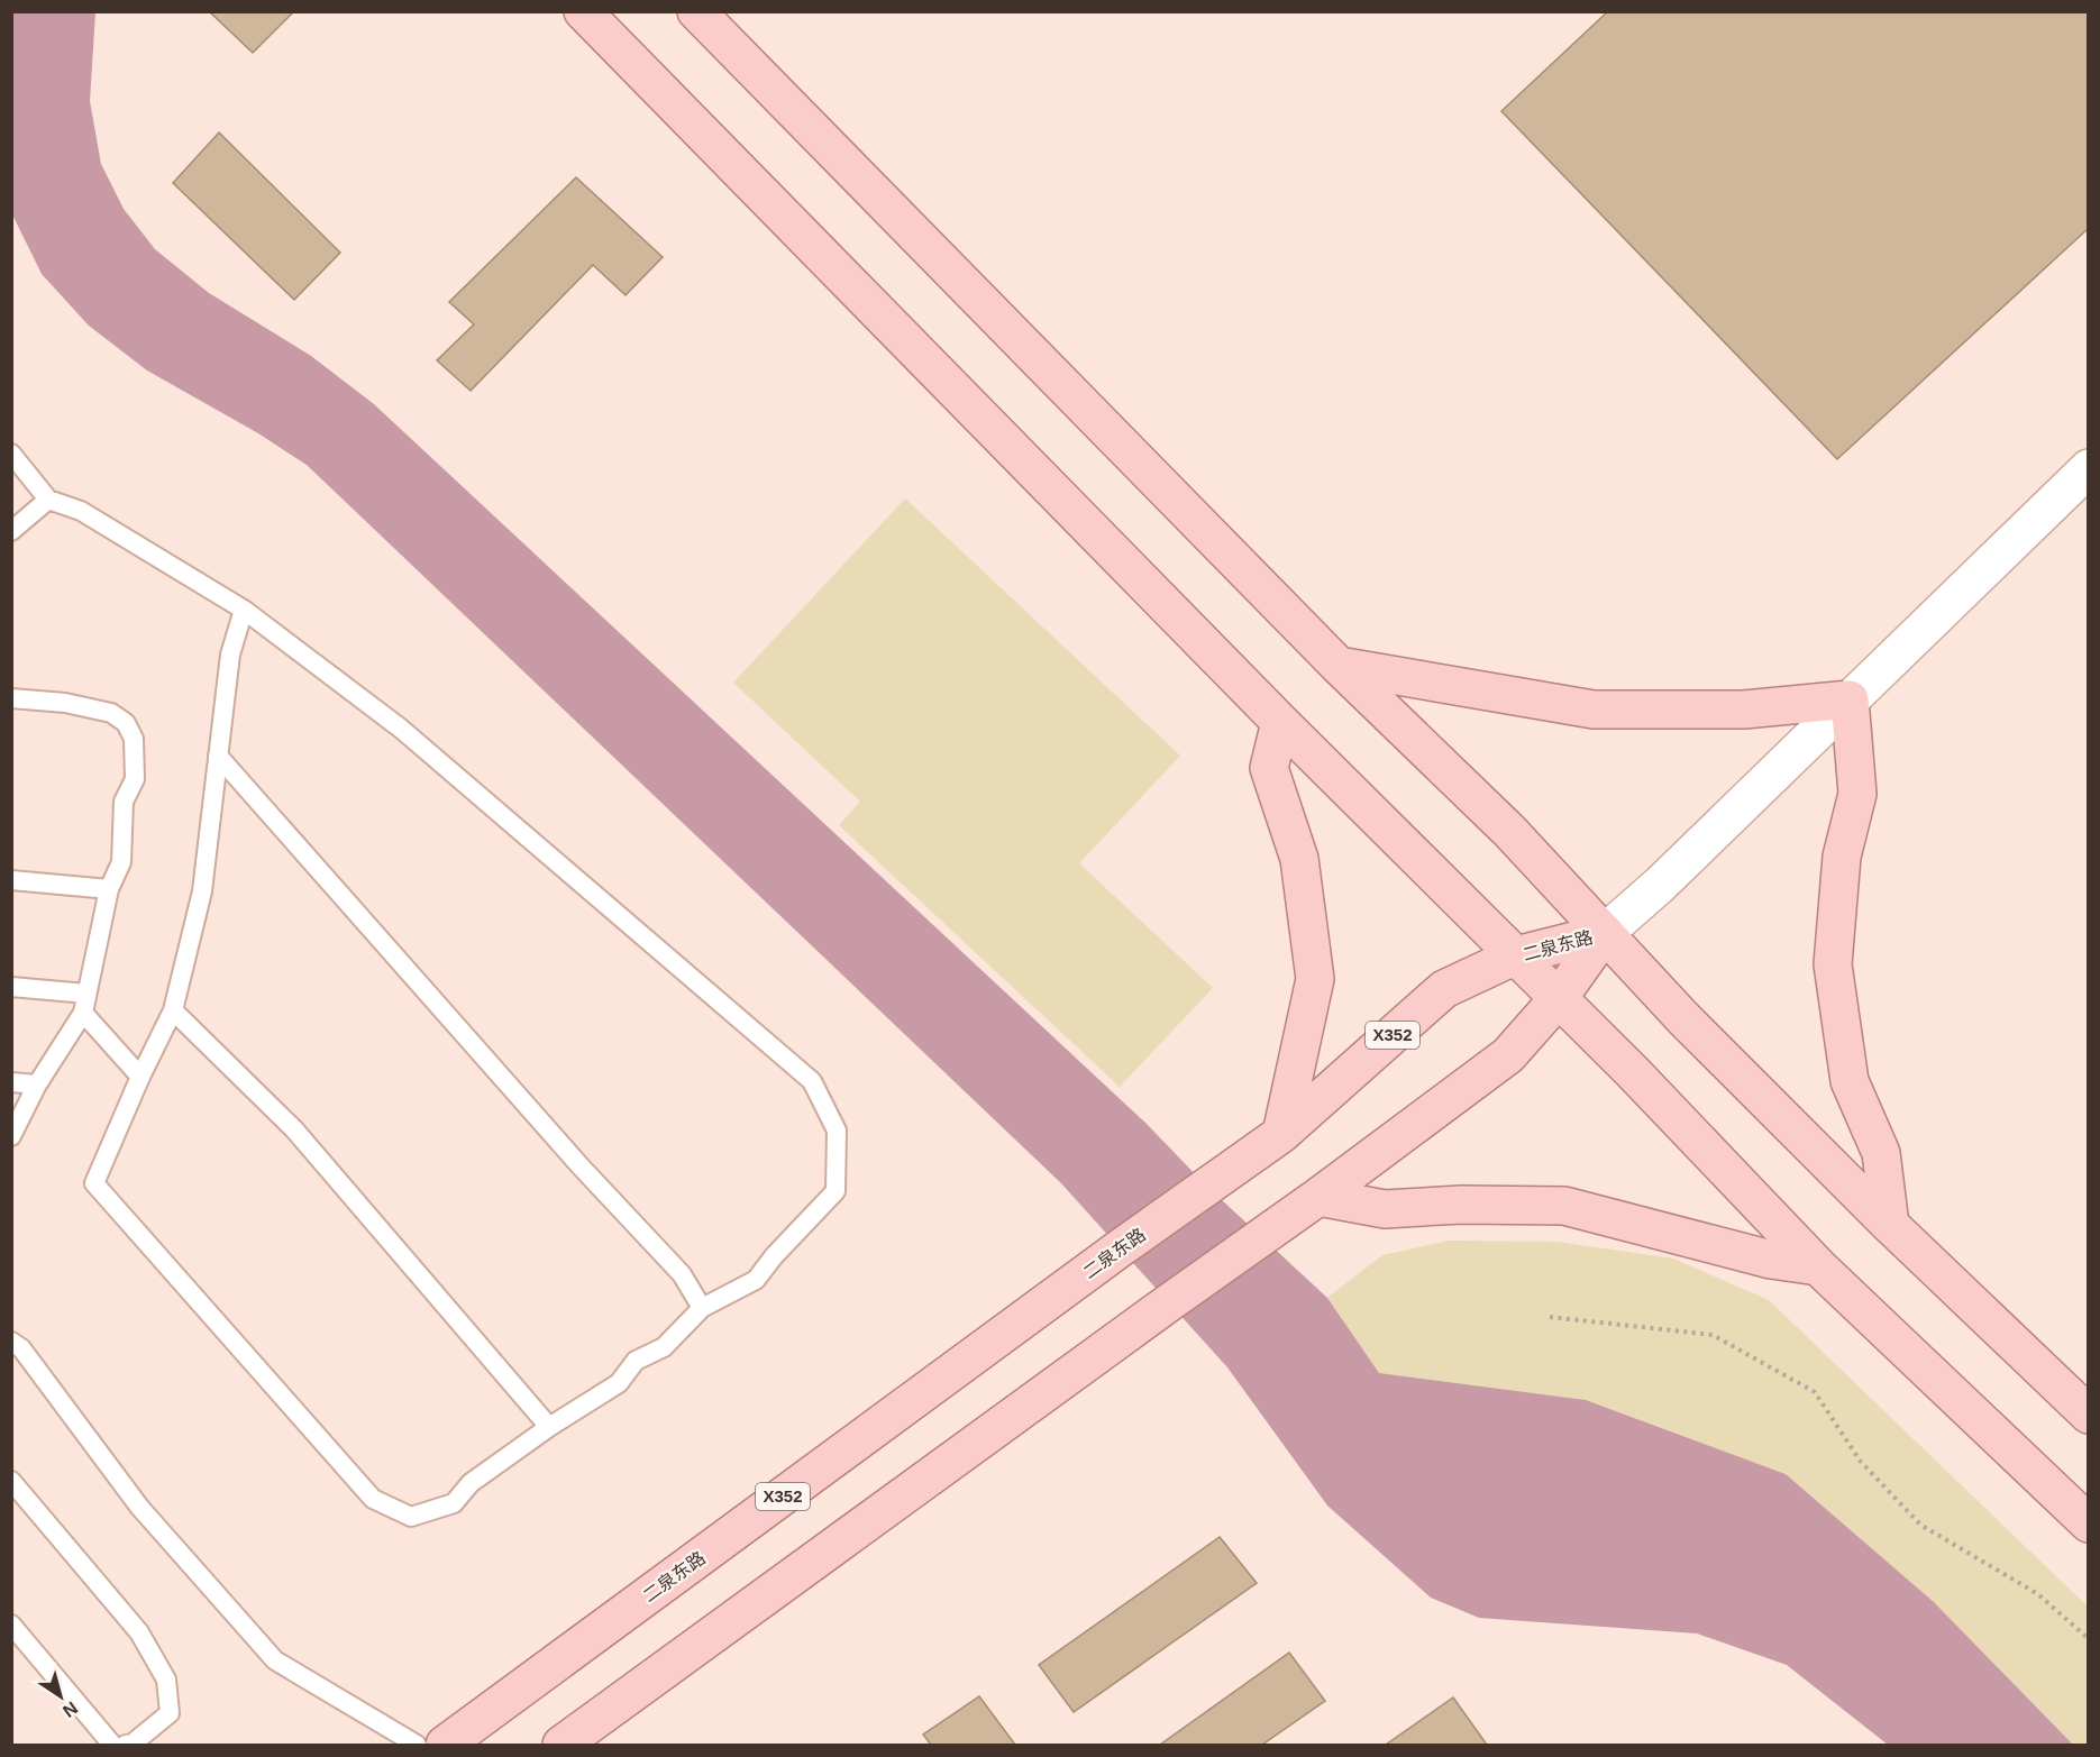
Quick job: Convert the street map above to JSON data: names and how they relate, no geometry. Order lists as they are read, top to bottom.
{
  "streets": {
    "main road": ["二泉东路", "X352"]
  },
  "north": "bottom right"
}
